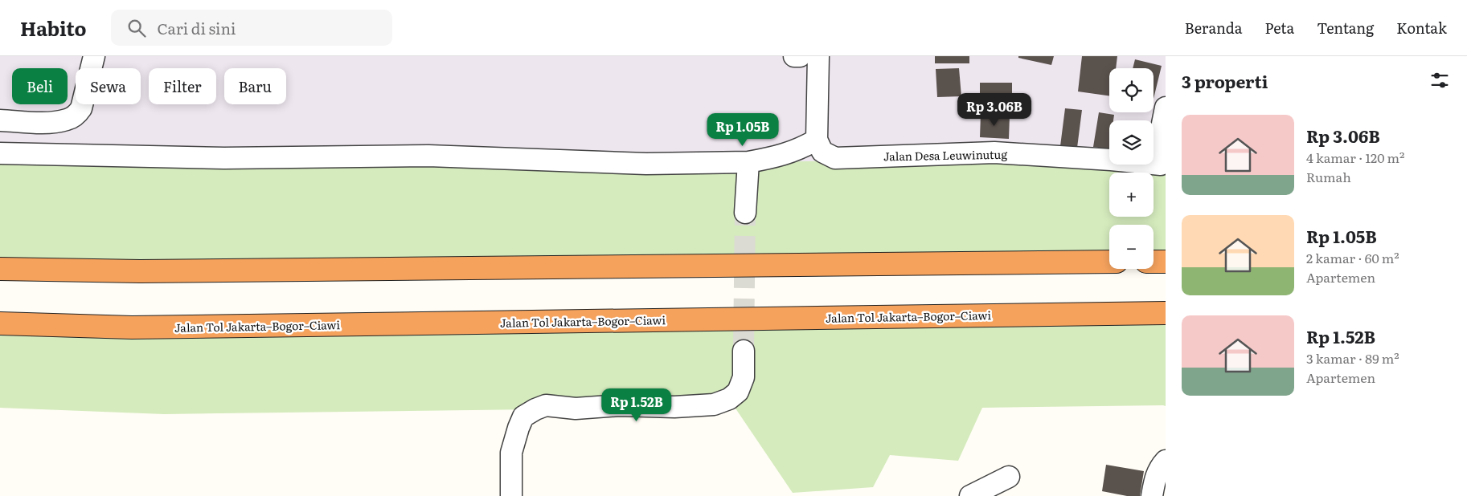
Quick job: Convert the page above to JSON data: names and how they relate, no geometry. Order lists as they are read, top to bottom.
{
  "streets": {
    "highway": ["Jalan Tol Jakarta–Bogor–Ciawi"],
    "street": ["Jalan Desa Leuwinutug"]
  },
  "page": {
    "header": "Habito",
    "search": "Cari di sini",
    "nav": [
      "Beranda",
      "Peta",
      "Tentang",
      "Kontak"
    ],
    "heading": "3 properti",
    "map_buttons": ["+", "−"],
    "chip": [
      "Beli",
      "Sewa",
      "Filter",
      "Baru"
    ],
    "price": ["Rp 3.06B", "Rp 1.05B", "Rp 1.52B"],
    "list": [
      {
        "name": "Rp 3.06B",
        "note": "4 kamar · 120 m² · Rumah"
      },
      {
        "name": "Rp 1.05B",
        "note": "2 kamar · 60 m² · Apartemen"
      },
      {
        "name": "Rp 1.52B",
        "note": "3 kamar · 89 m² · Apartemen"
      }
    ]
  }
}
